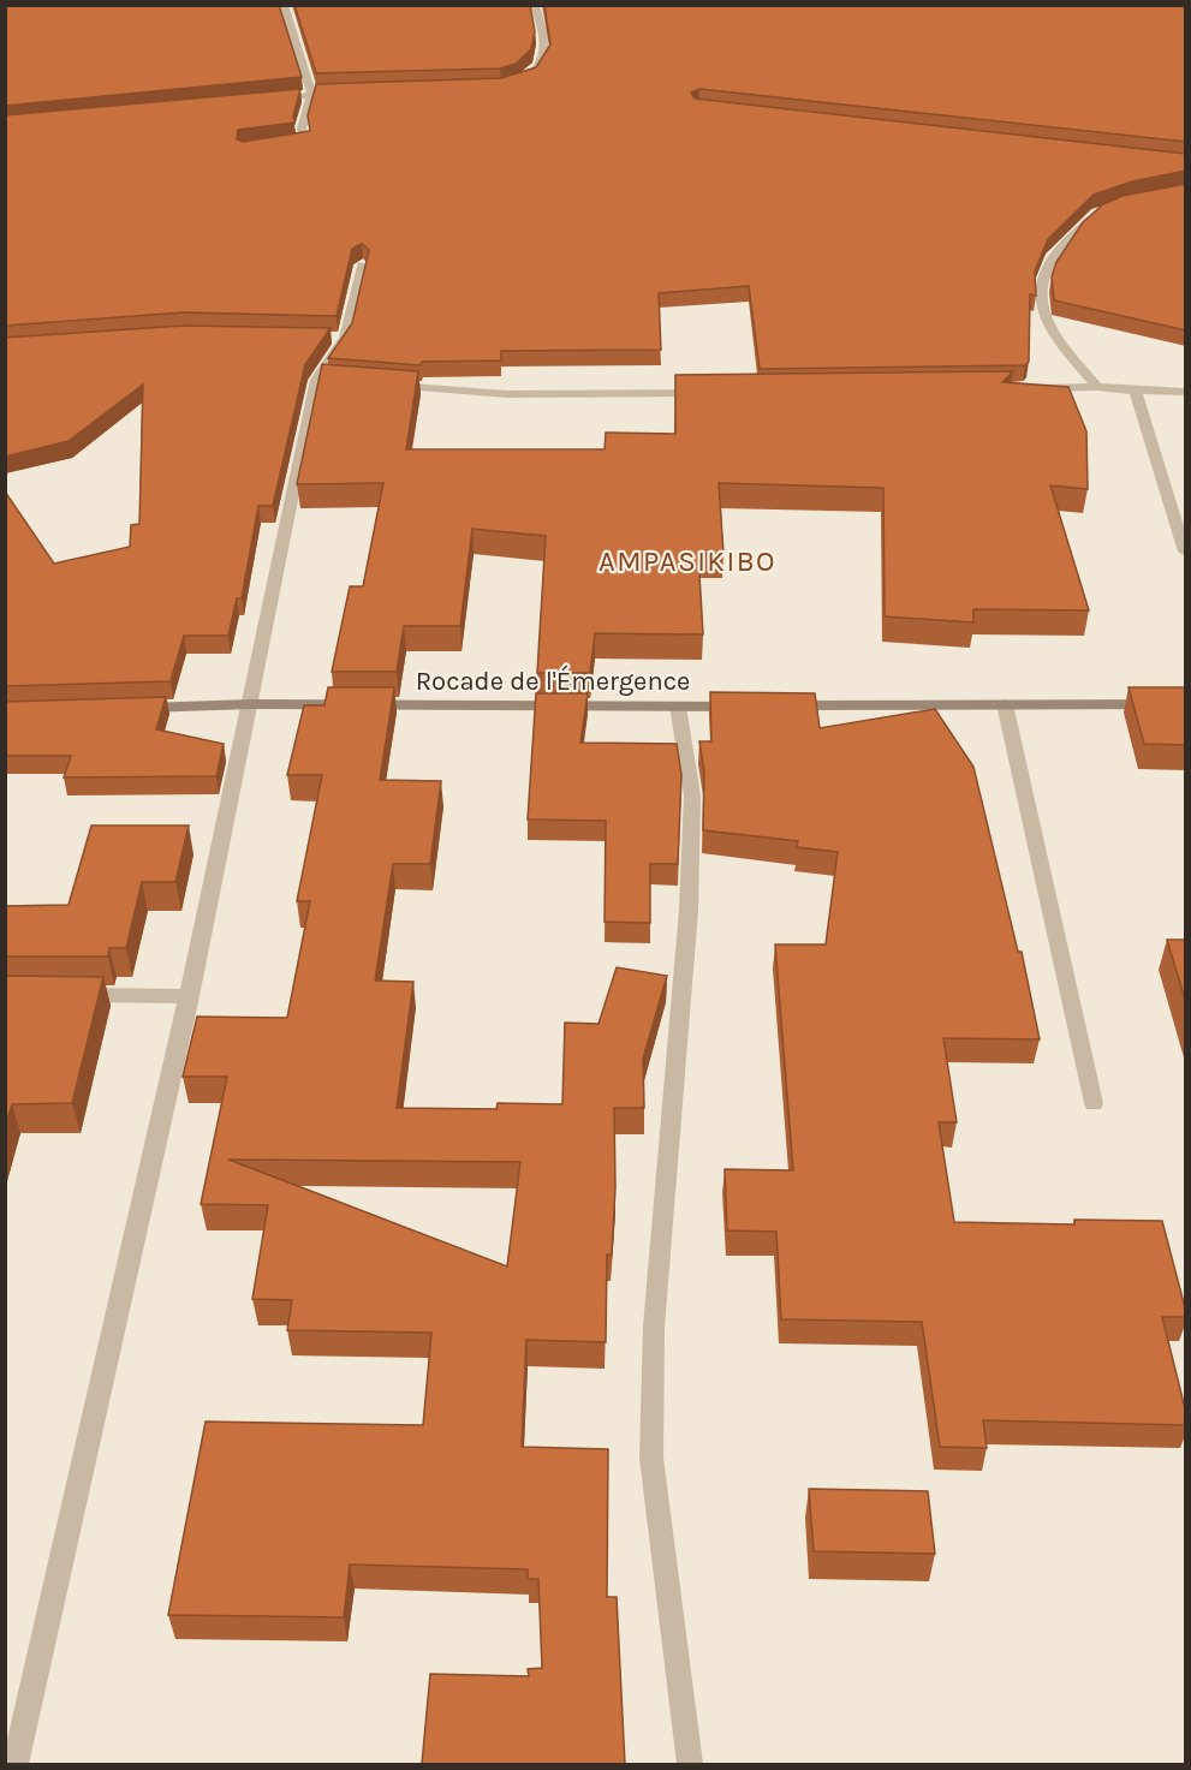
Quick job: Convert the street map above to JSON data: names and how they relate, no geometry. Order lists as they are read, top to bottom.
{
  "streets": {
    "street": ["Rocade de l'Émergence"]
  },
  "districts": ["AMPASIKIBO"]
}
